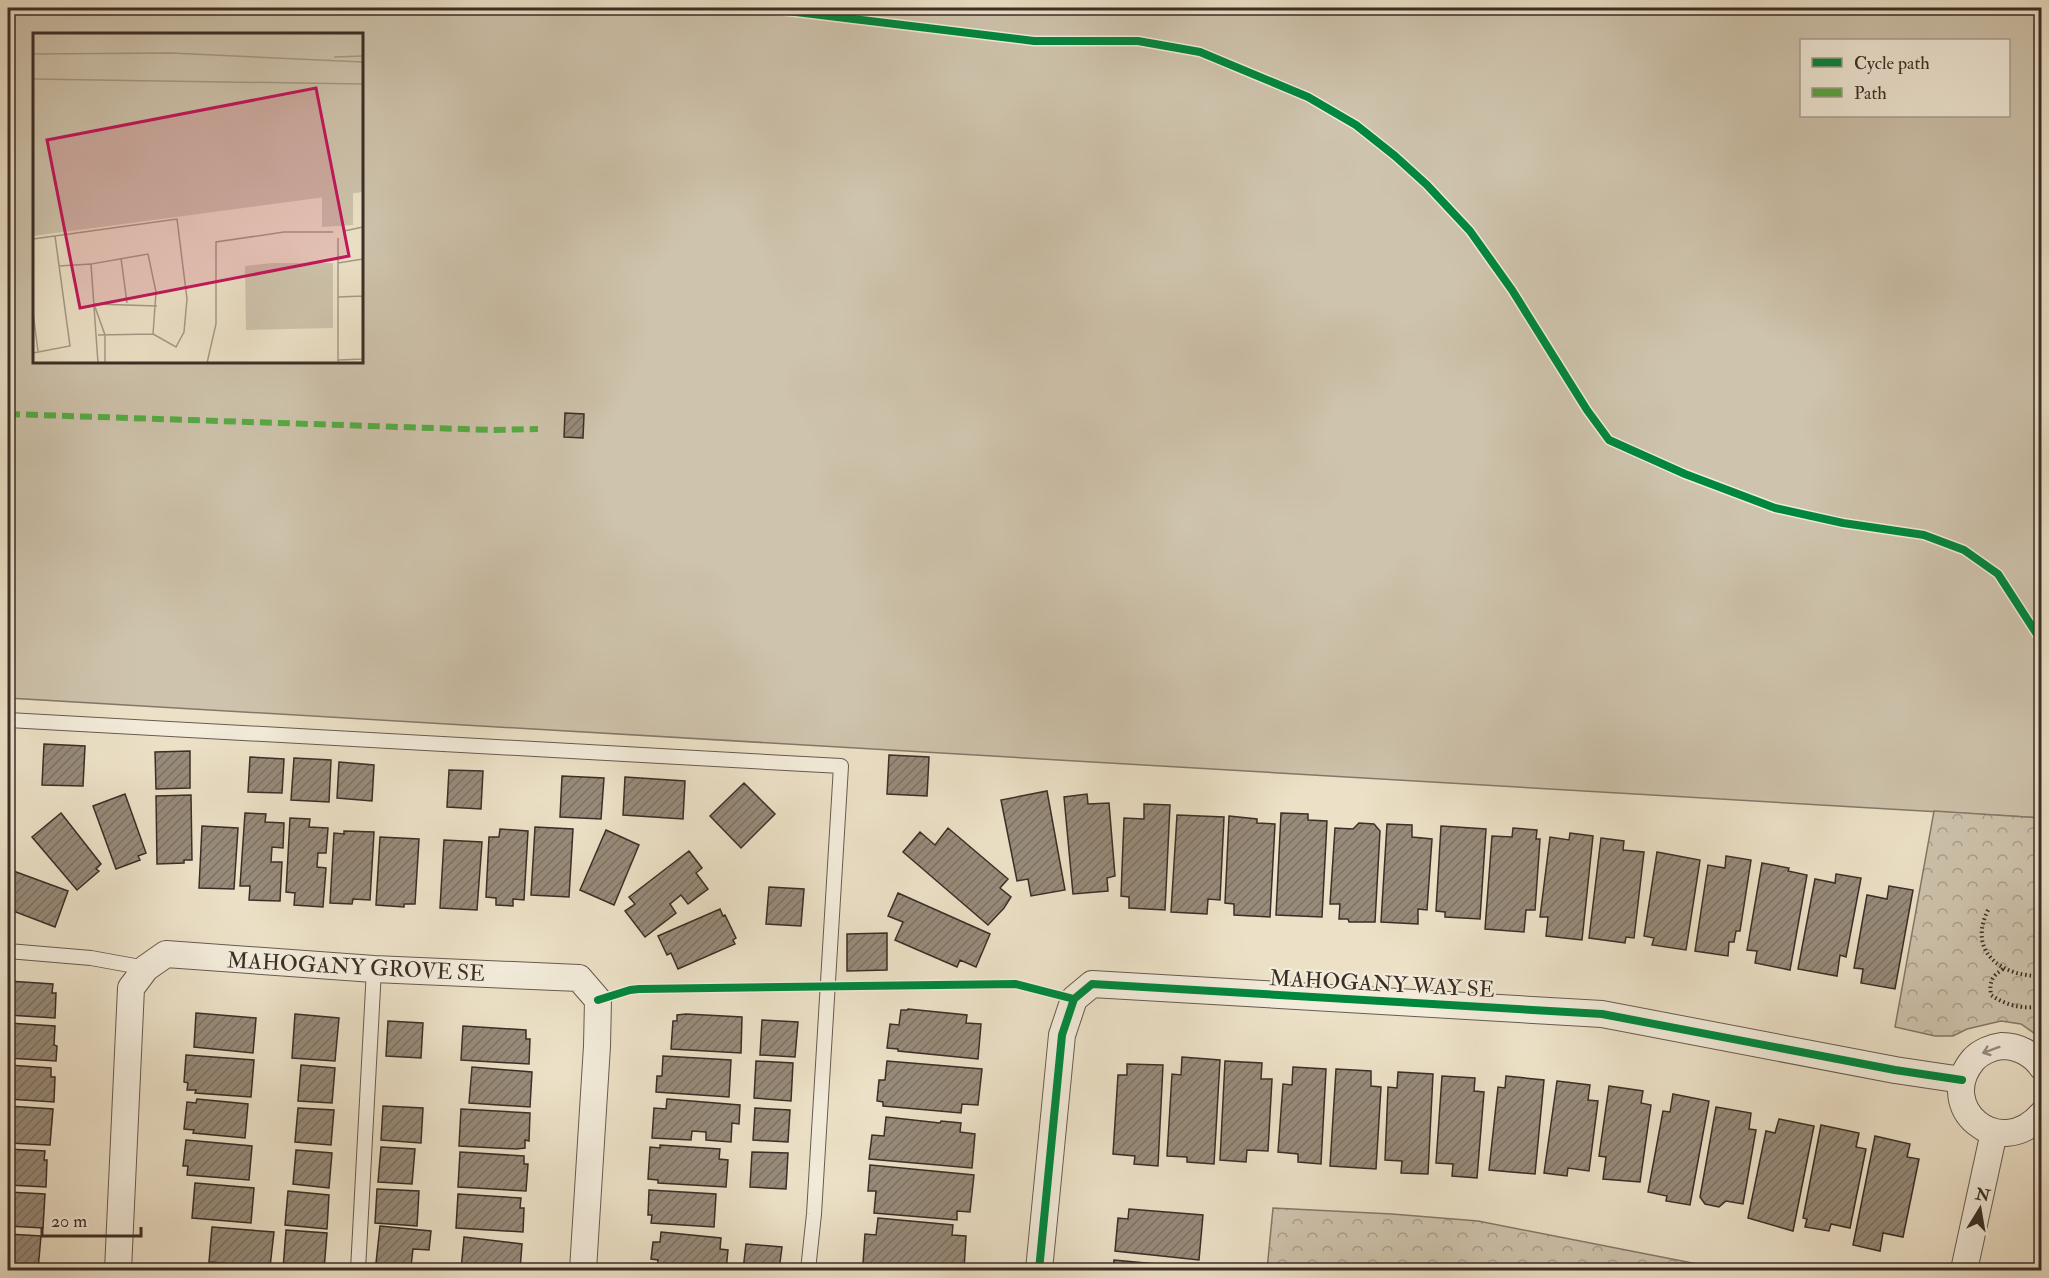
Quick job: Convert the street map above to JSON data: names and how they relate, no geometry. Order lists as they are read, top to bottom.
{
  "streets": {
    "street": ["MAHOGANY GROVE SE", "MAHOGANY WAY SE"]
  },
  "legend": ["Cycle path", "Path"],
  "scale_bar": "20 m",
  "north": "top"
}
